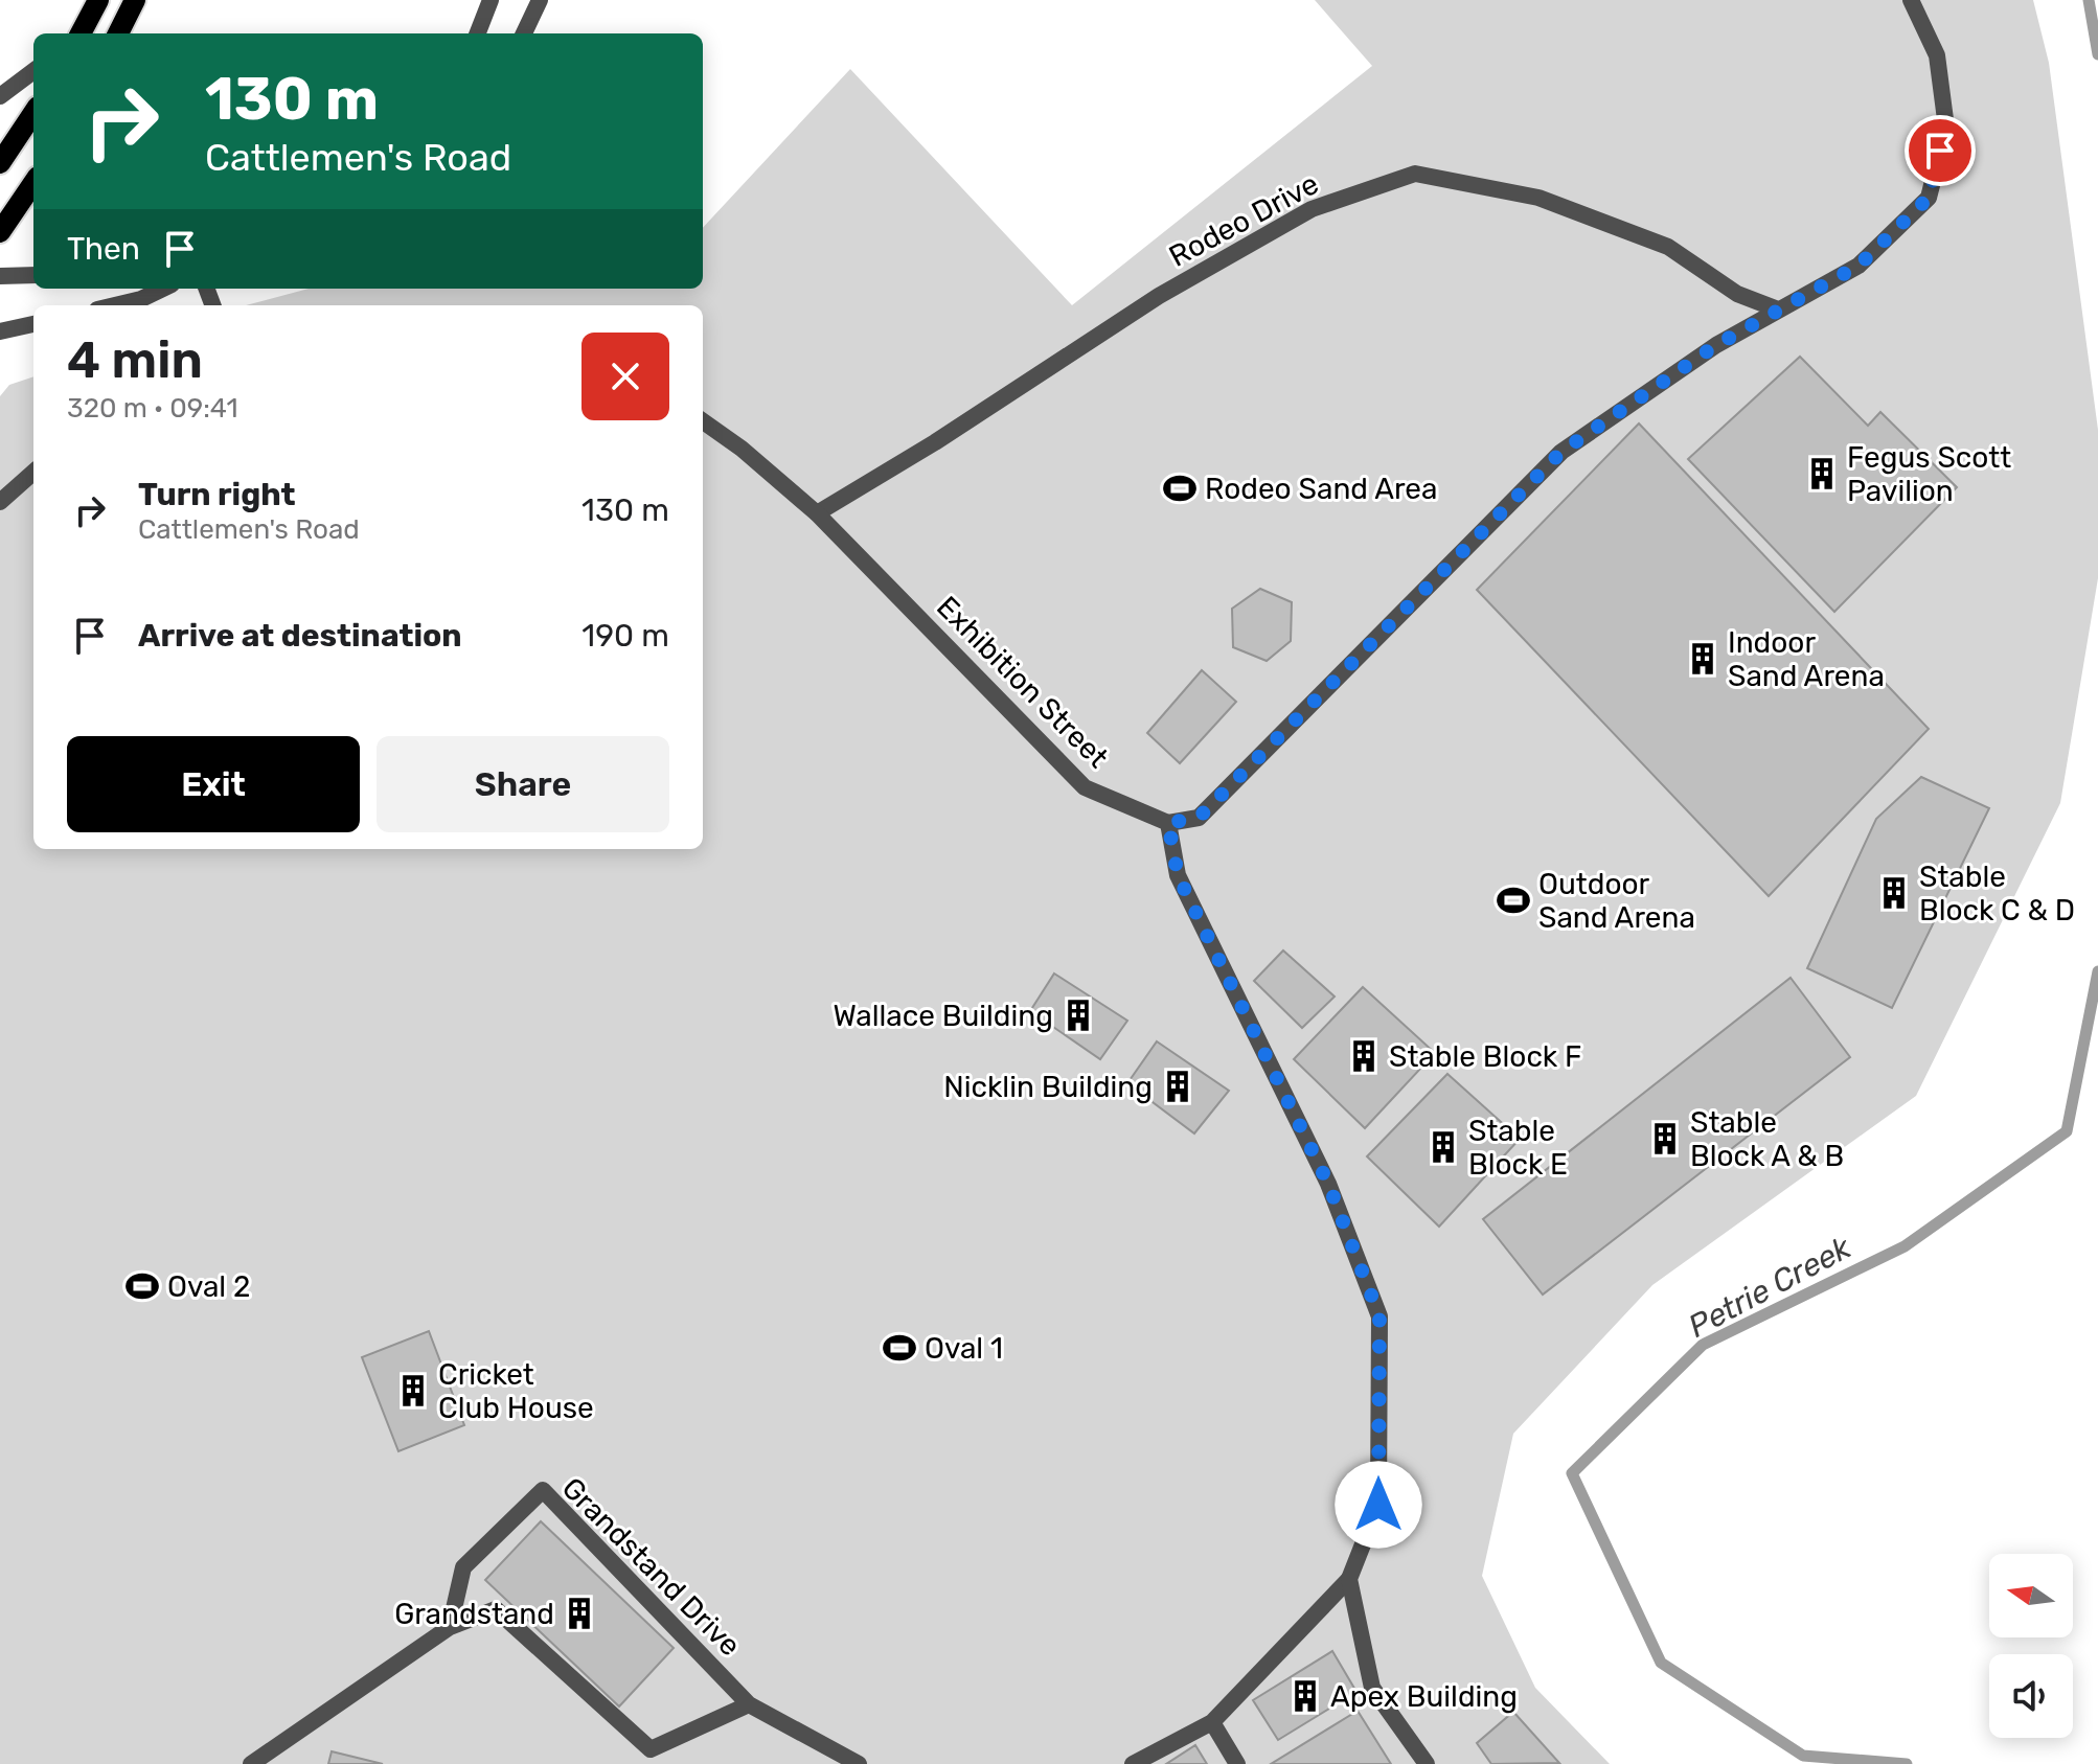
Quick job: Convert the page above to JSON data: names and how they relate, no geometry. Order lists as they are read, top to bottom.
{
  "streets": {
    "street": ["Rodeo Drive", "Exhibition Street", "Grandstand Drive"]
  },
  "crossings": [
    ["Rodeo Drive", "Exhibition Street"]
  ],
  "water": ["Petrie Creek"],
  "places": {
    "building": [
      "Fegus Scott Pavilion",
      "Indoor Sand Arena",
      "Stable Block C & D",
      "Wallace Building",
      "Stable Block F",
      "Nicklin Building",
      "Stable Block A & B",
      "Stable Block E",
      "Cricket Club House",
      "Grandstand",
      "Apex Building"
    ],
    "sports": [
      "Rodeo Sand Area",
      "Outdoor Sand Arena",
      "Oval 2",
      "Oval 1"
    ]
  },
  "north": "left",
  "page": {
    "turn": ["130 m", "Cattlemen's Road"],
    "then": "Then",
    "heading": ["4 min", "320 m · 09:41"],
    "list": [
      {
        "name": "Turn right",
        "note": "Cattlemen's Road",
        "value": "130 m"
      },
      {
        "name": "Arrive at destination",
        "value": "190 m"
      }
    ],
    "buttons": ["Exit", "Share"]
  }
}
